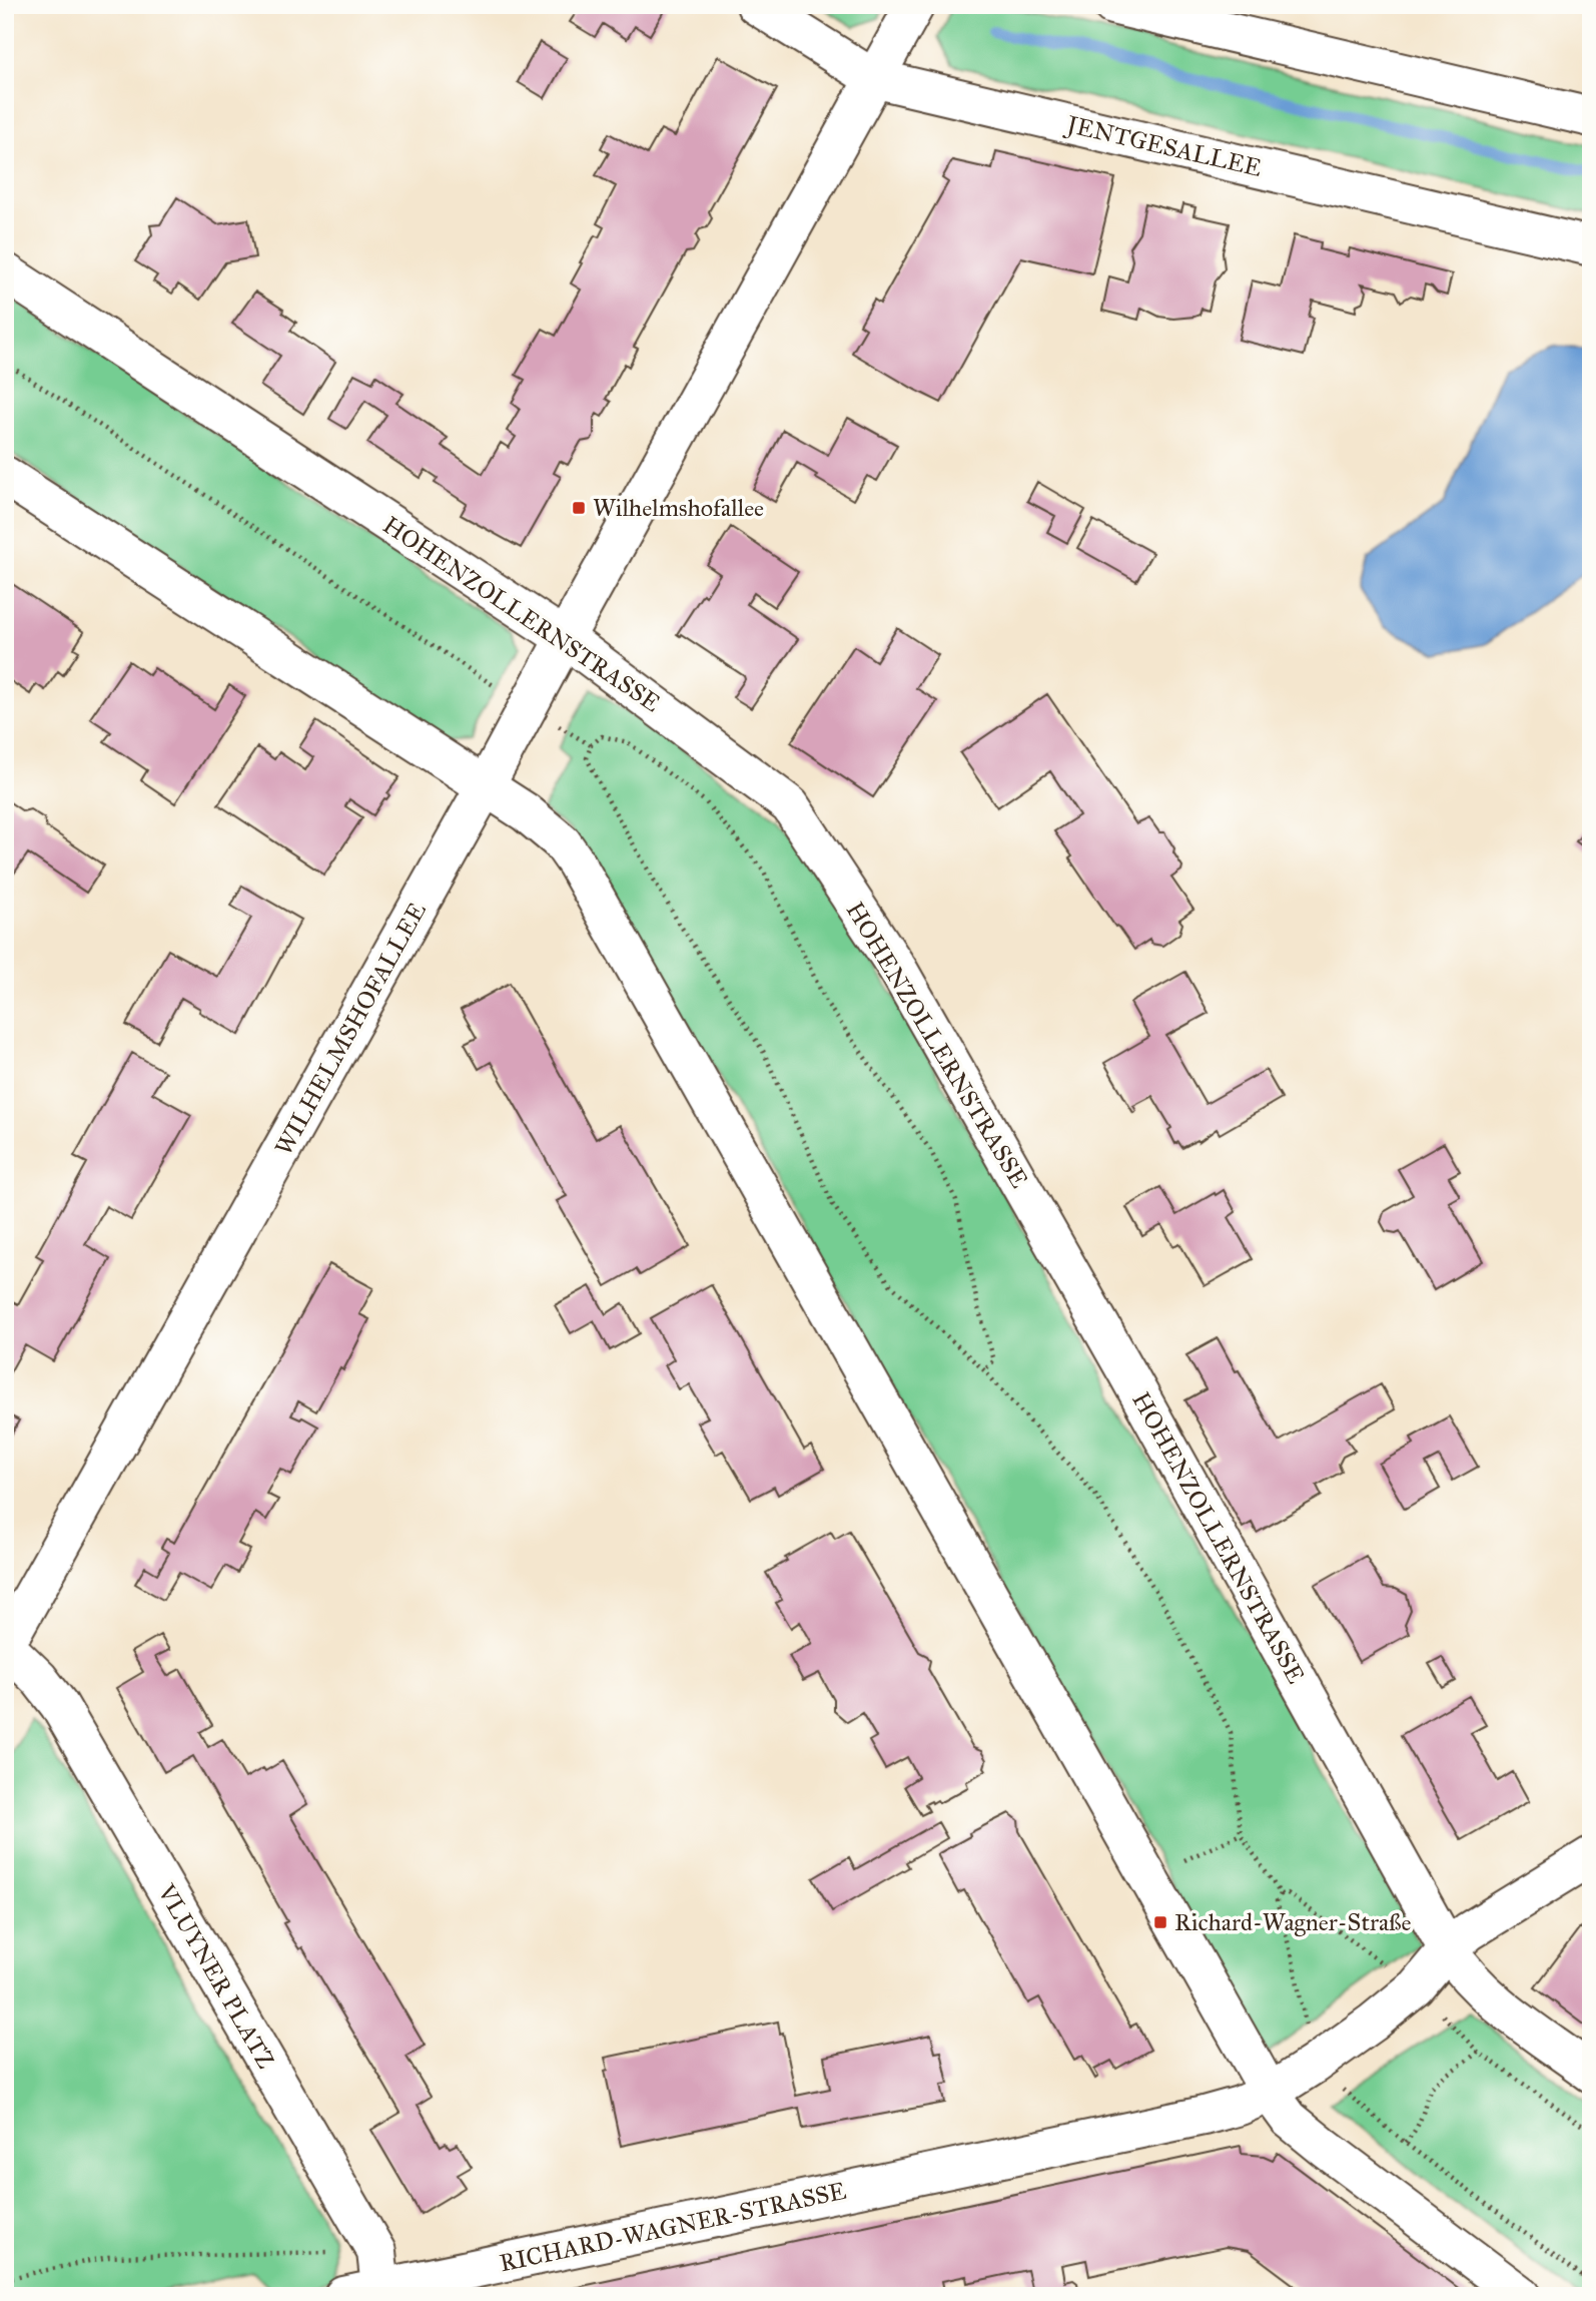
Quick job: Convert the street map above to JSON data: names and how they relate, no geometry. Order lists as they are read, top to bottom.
{
  "streets": {
    "street": [
      "JENTGESALLEE",
      "HOHENZOLLERNSTRASSE",
      "WILHELMSHOFALLEE",
      "VLUYNER PLATZ",
      "RICHARD-WAGNER-STRASSE"
    ]
  },
  "crossings": [
    ["JENTGESALLEE", "WILHELMSHOFALLEE"],
    ["HOHENZOLLERNSTRASSE", "WILHELMSHOFALLEE"],
    ["HOHENZOLLERNSTRASSE", "RICHARD-WAGNER-STRASSE"],
    ["WILHELMSHOFALLEE", "VLUYNER PLATZ"],
    ["VLUYNER PLATZ", "RICHARD-WAGNER-STRASSE"]
  ],
  "places": {
    "transit": ["Wilhelmshofallee", "Richard-Wagner-Straße"]
  }
}
